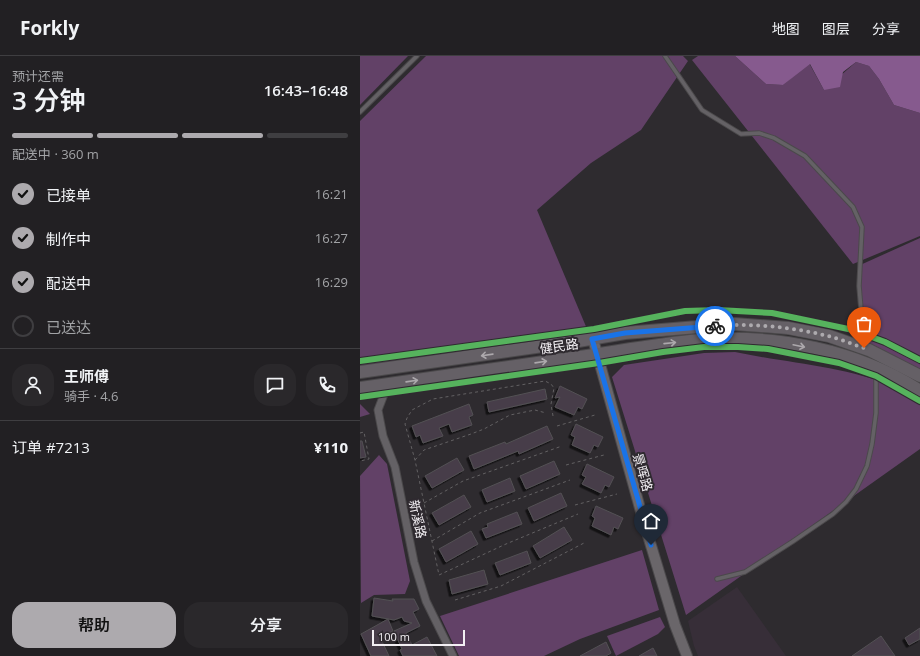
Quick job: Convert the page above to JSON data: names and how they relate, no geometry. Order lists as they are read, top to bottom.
{
  "streets": {
    "main road": ["健民路"],
    "street": ["景晖路", "新溪路"]
  },
  "crossings": [
    ["健民路", "景晖路"],
    ["健民路", "新溪路"]
  ],
  "scale_bar": "100 m",
  "page": {
    "header": "Forkly",
    "nav": ["地图", "图层", "分享"],
    "heading": ["3 分钟", "预计还需", "16:43–16:48"],
    "panel": [
      "王师傅",
      "骑手 · 4.6",
      "订单 #7213",
      "¥110"
    ],
    "bar": "配送中 · 360 m",
    "list": [
      ["已接单", "16:21"],
      ["制作中", "16:27"],
      ["配送中", "16:29"],
      "已送达"
    ],
    "buttons": ["帮助", "分享"],
    "scale": "100 m"
  }
}
